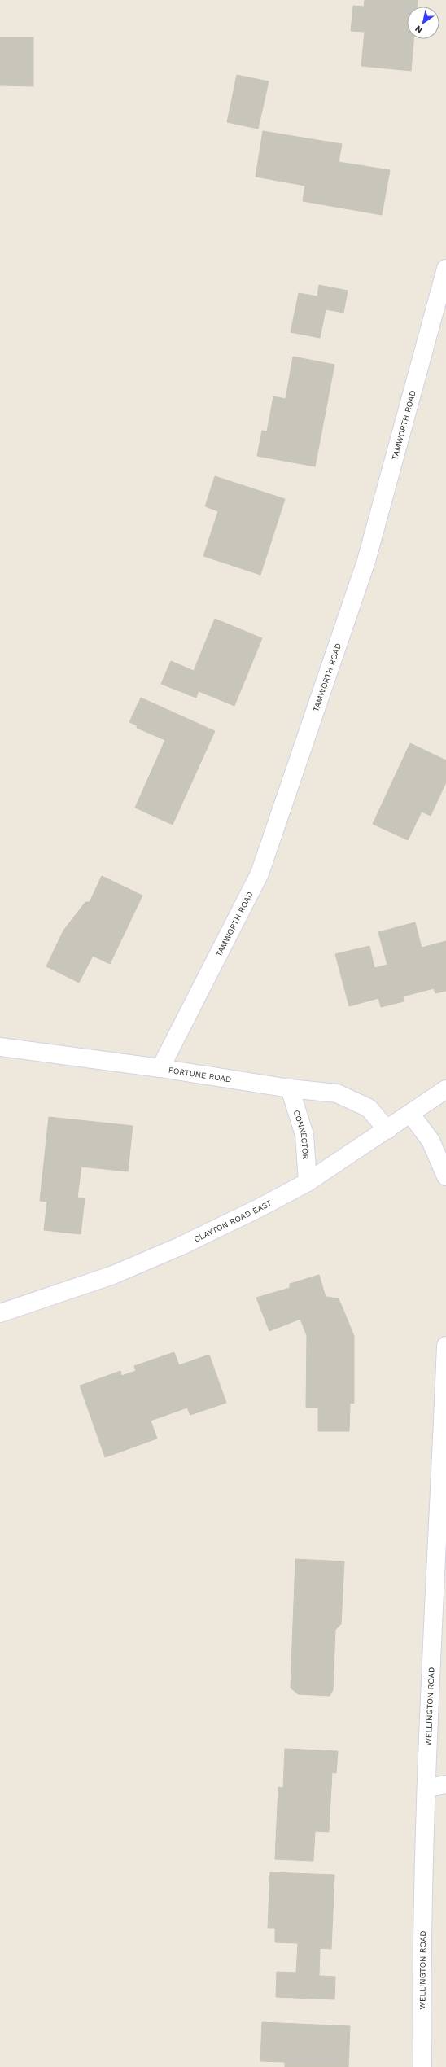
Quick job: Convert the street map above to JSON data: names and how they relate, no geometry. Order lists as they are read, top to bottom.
{
  "streets": {
    "street": [
      "TAMWORTH ROAD",
      "FORTUNE ROAD",
      "CONNECTOR",
      "CLAYTON ROAD EAST",
      "WELLINGTON ROAD"
    ]
  },
  "crossings": [
    ["TAMWORTH ROAD", "FORTUNE ROAD"],
    ["FORTUNE ROAD", "CONNECTOR"],
    ["FORTUNE ROAD", "CLAYTON ROAD EAST"],
    ["CONNECTOR", "CLAYTON ROAD EAST"]
  ],
  "north": "bottom left"
}
